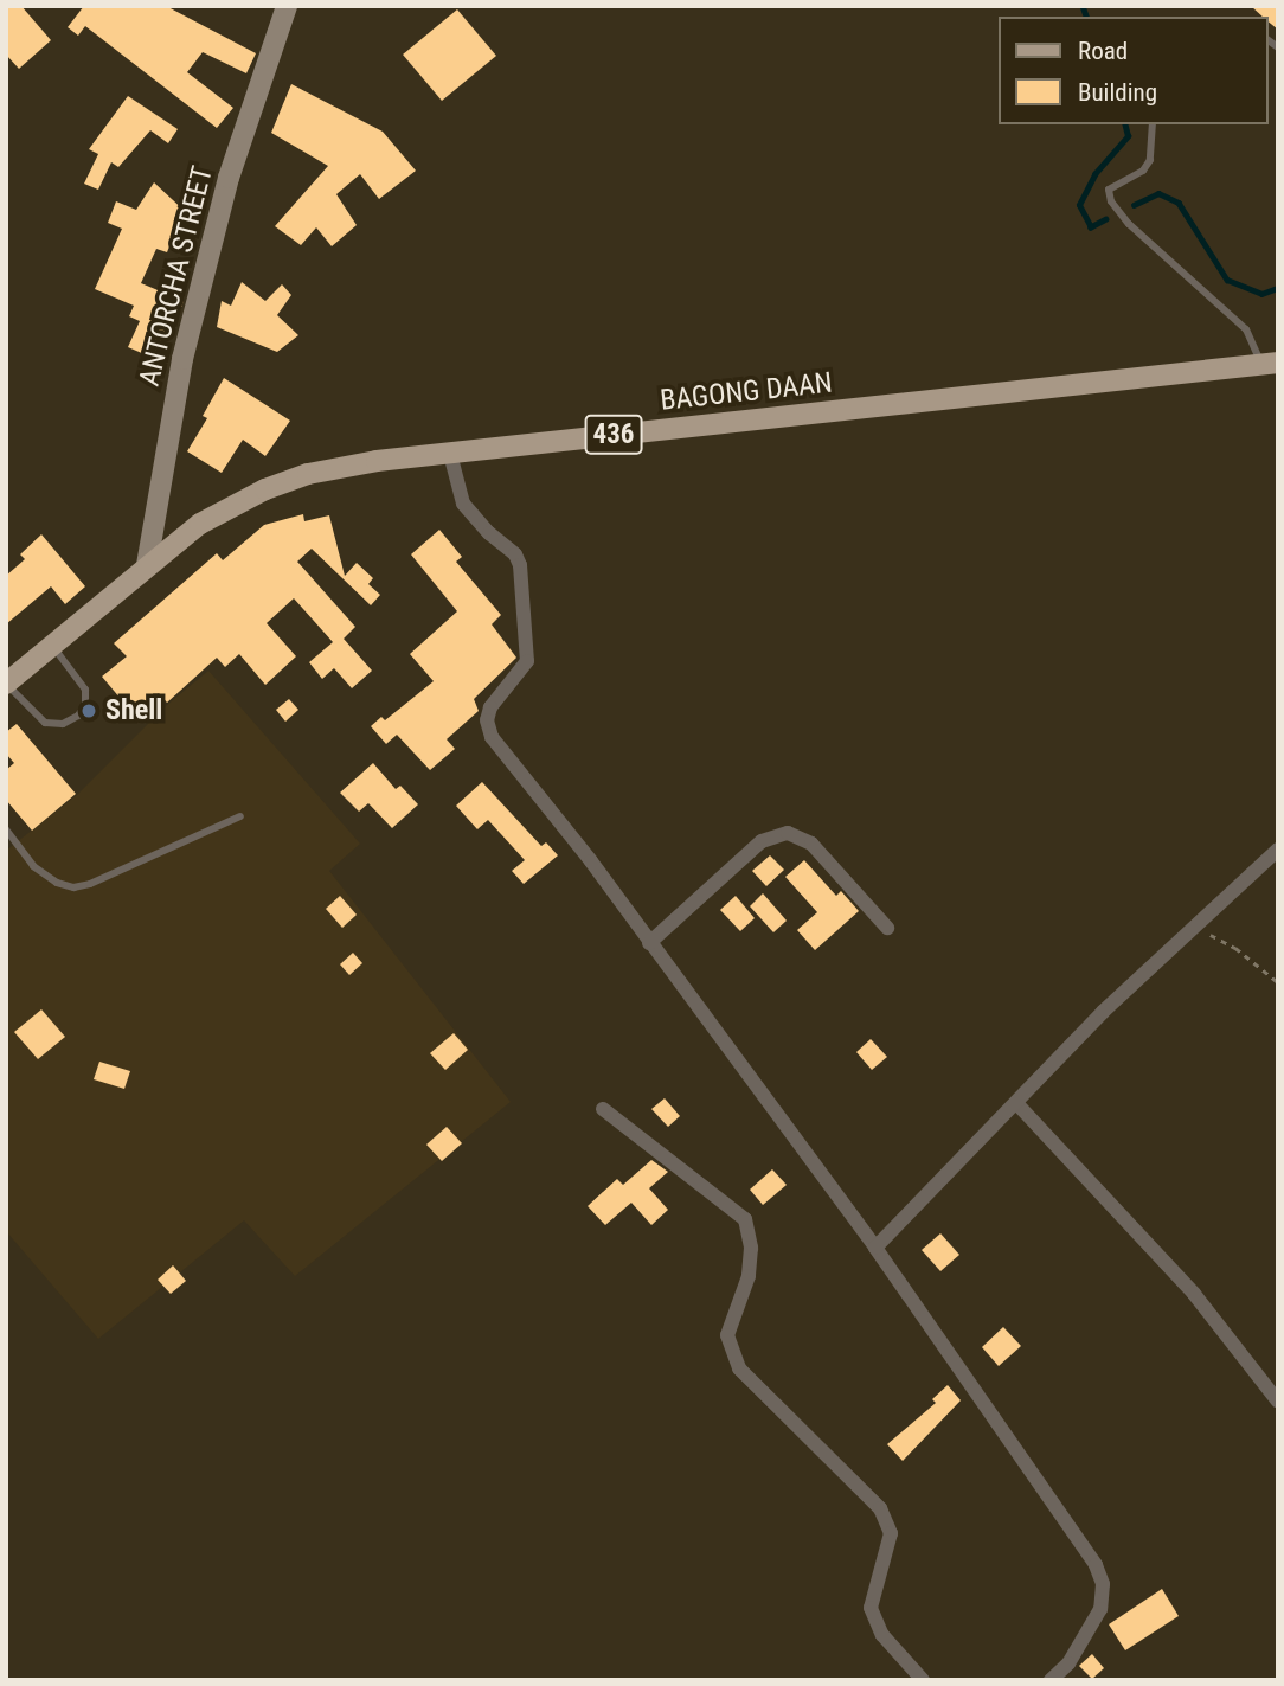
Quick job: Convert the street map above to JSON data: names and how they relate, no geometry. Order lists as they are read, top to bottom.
{
  "streets": {
    "main road": ["ANTORCHA STREET", "BAGONG DAAN", "436"]
  },
  "crossings": [
    ["ANTORCHA STREET", "BAGONG DAAN"],
    ["ANTORCHA STREET", "436"],
    ["BAGONG DAAN", "436"]
  ],
  "places": ["Shell"],
  "legend": ["Road", "Building"]
}
